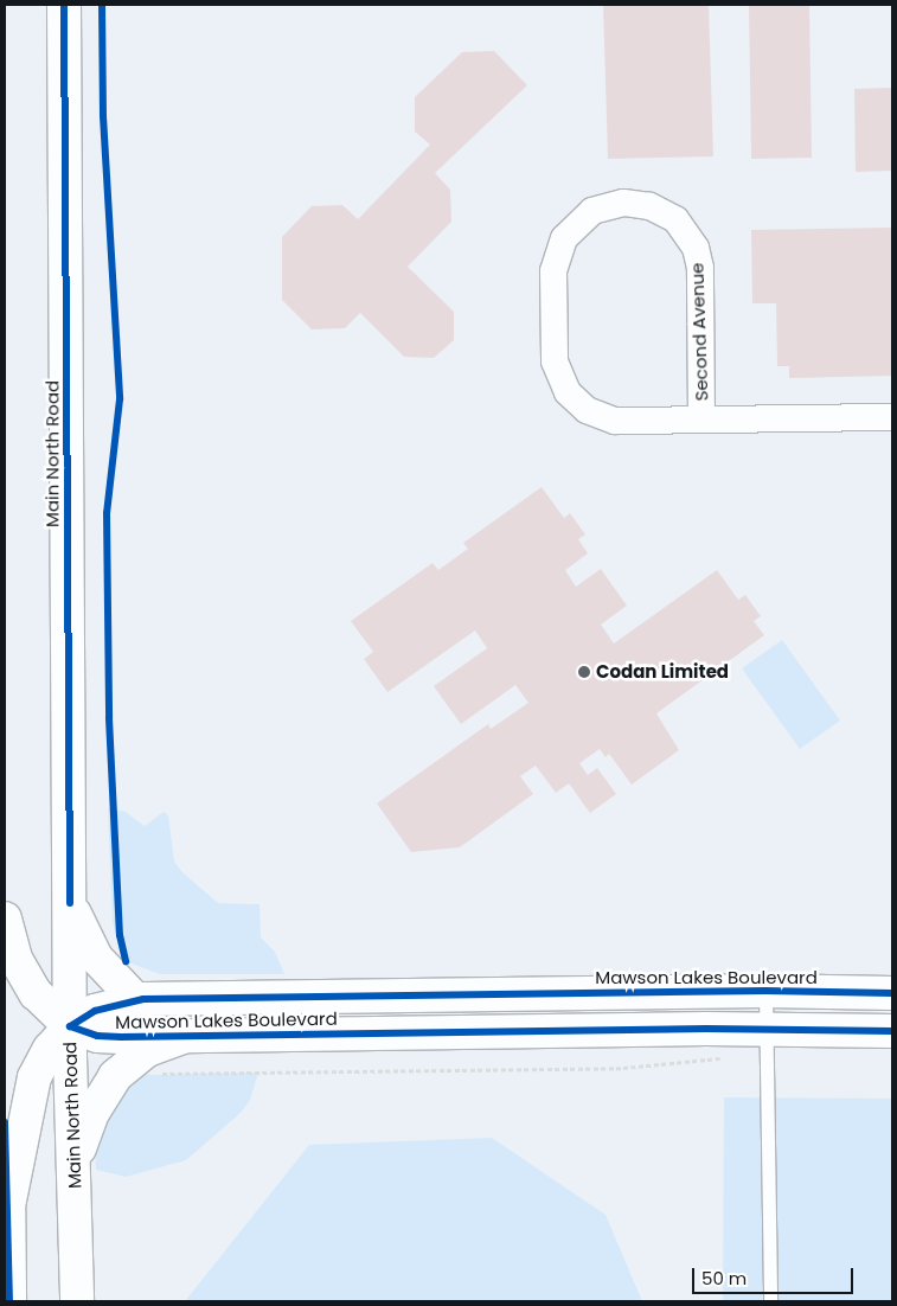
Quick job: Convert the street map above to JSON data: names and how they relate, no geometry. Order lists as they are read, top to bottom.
{
  "streets": {
    "main road": ["Main North Road", "Mawson Lakes Boulevard"],
    "street": ["Second Avenue"]
  },
  "crossings": [
    ["Main North Road", "Mawson Lakes Boulevard"]
  ],
  "places": ["Codan Limited"],
  "scale_bar": "50 m"
}
